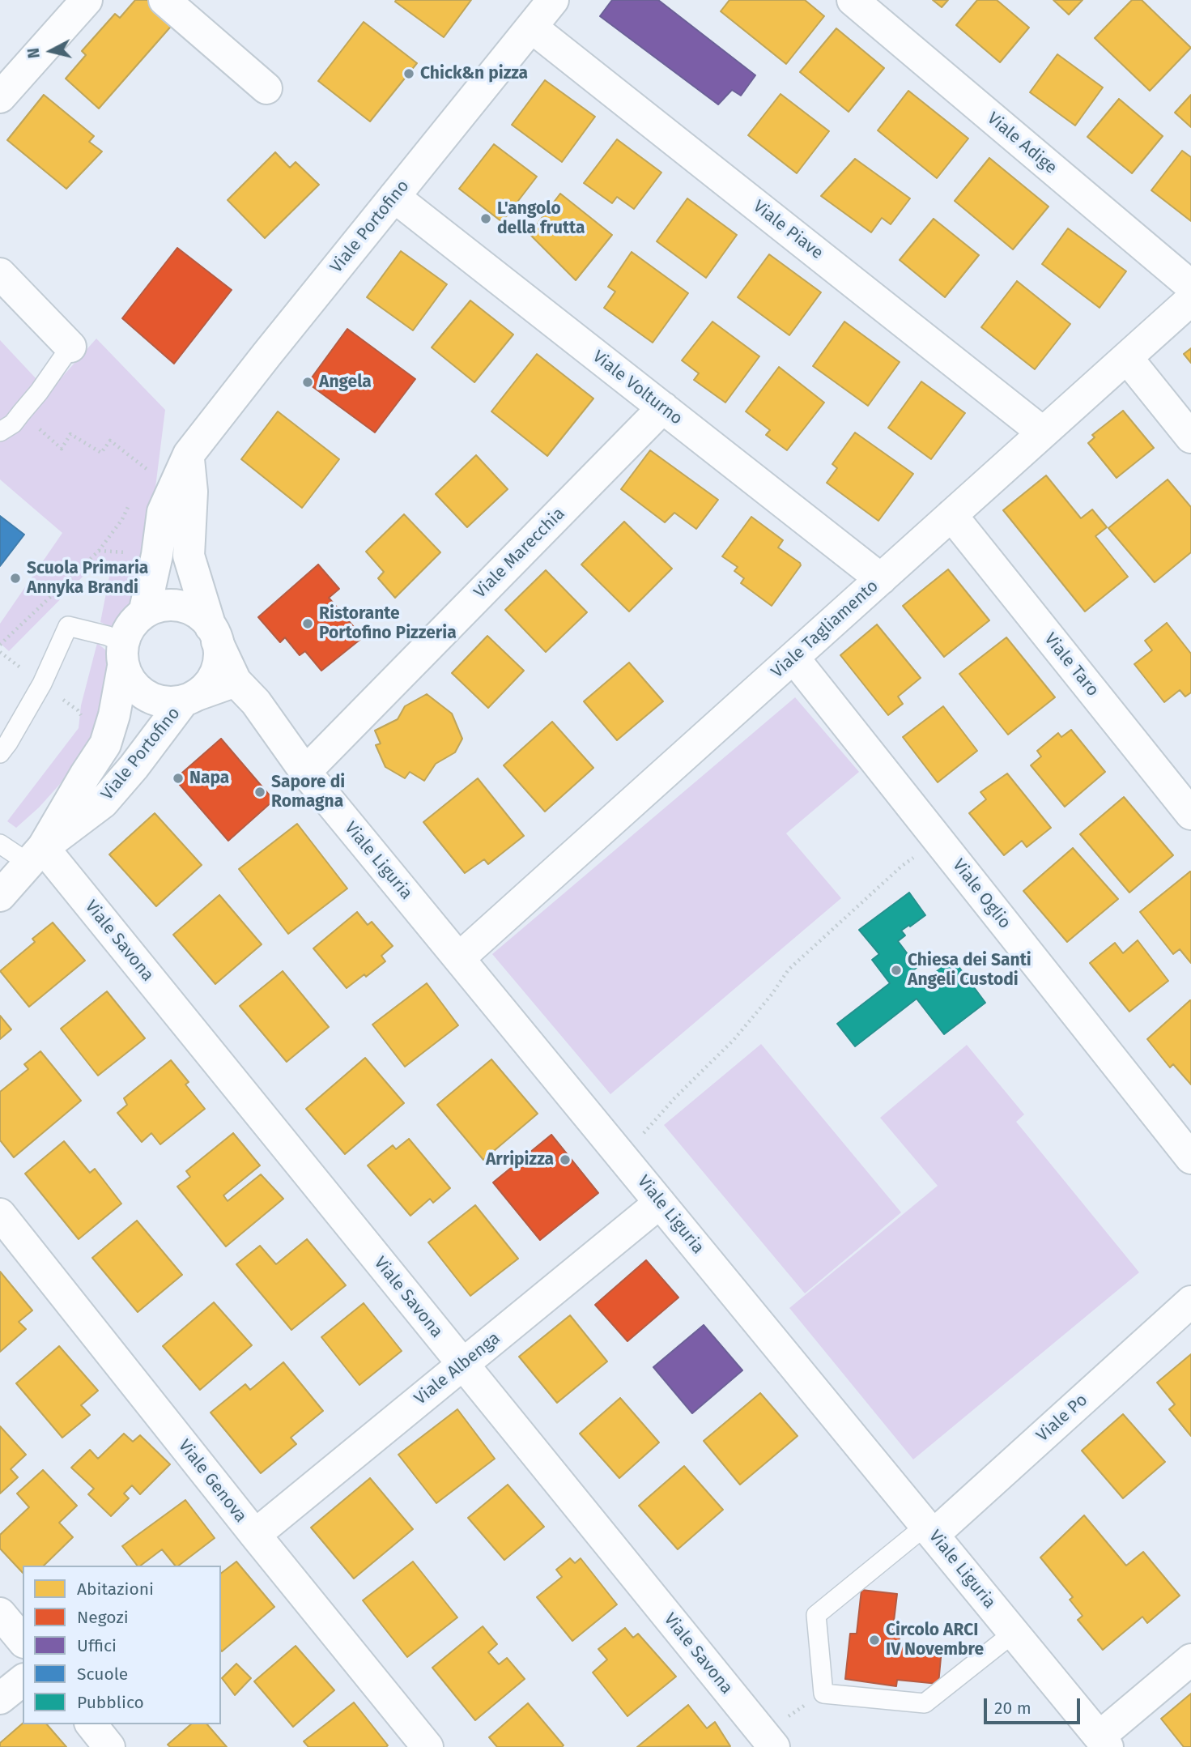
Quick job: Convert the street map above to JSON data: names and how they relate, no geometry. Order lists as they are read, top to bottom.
{
  "streets": {
    "street": [
      "Viale Adige",
      "Viale Portofino",
      "Viale Piave",
      "Viale Volturno",
      "Viale Marecchia",
      "Viale Tagliamento",
      "Viale Taro",
      "Viale Liguria",
      "Viale Oglio",
      "Viale Savona",
      "Viale Albenga",
      "Viale Po",
      "Viale Genova"
    ]
  },
  "crossings": [
    ["Viale Portofino", "Viale Piave"],
    ["Viale Portofino", "Viale Volturno"],
    ["Viale Portofino", "Viale Liguria"],
    ["Viale Portofino", "Viale Savona"],
    ["Viale Piave", "Viale Tagliamento"],
    ["Viale Volturno", "Viale Marecchia"],
    ["Viale Volturno", "Viale Tagliamento"],
    ["Viale Marecchia", "Viale Liguria"],
    ["Viale Tagliamento", "Viale Taro"],
    ["Viale Tagliamento", "Viale Liguria"],
    ["Viale Tagliamento", "Viale Oglio"],
    ["Viale Liguria", "Viale Albenga"],
    ["Viale Liguria", "Viale Po"],
    ["Viale Savona", "Viale Albenga"],
    ["Viale Albenga", "Viale Genova"]
  ],
  "places": [
    "Chick&n pizza",
    "L'angolo della frutta",
    "Angela",
    "Scuola Primaria Annyka Brandi",
    "Ristorante Portofino Pizzeria",
    "Napa",
    "Sapore di Romagna",
    "Chiesa dei Santi Angeli Custodi",
    "Arripizza",
    "Circolo ARCI IV Novembre"
  ],
  "legend": [
    "Abitazioni",
    "Negozi",
    "Uffici",
    "Scuole",
    "Pubblico"
  ],
  "scale_bar": "20 m",
  "north": "left"
}
